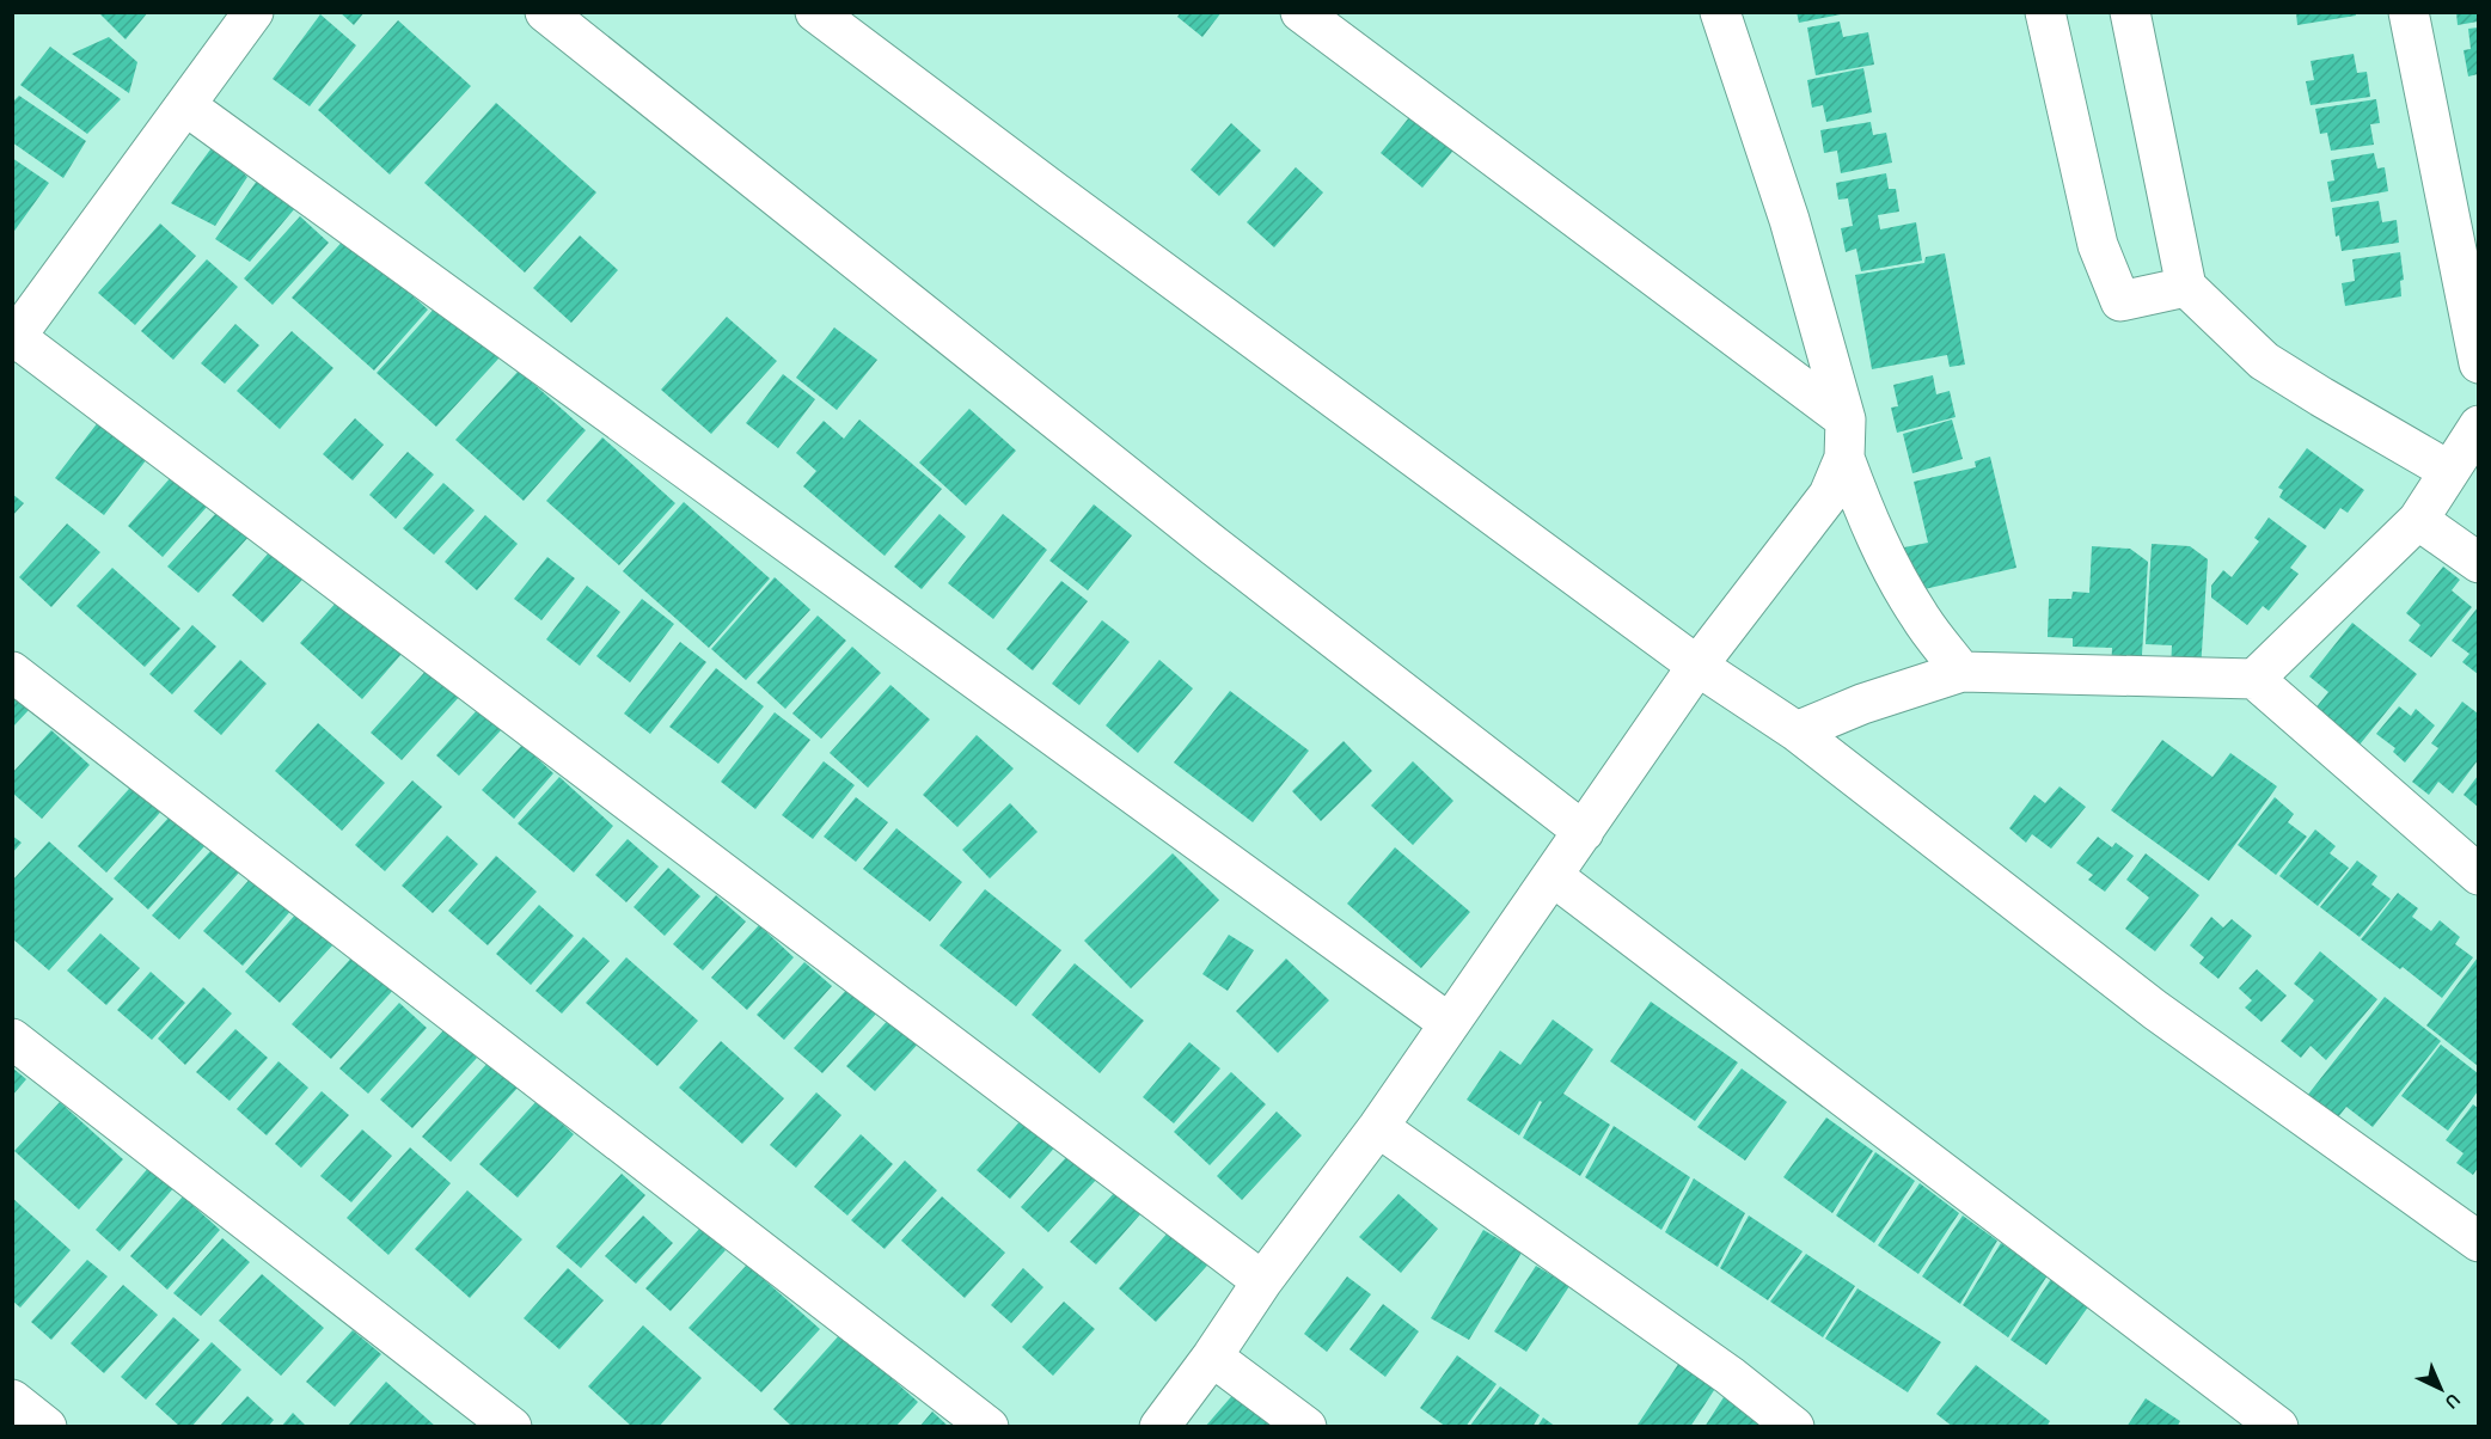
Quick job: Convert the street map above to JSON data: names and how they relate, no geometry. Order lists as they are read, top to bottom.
{
  "north": "bottom right"
}
